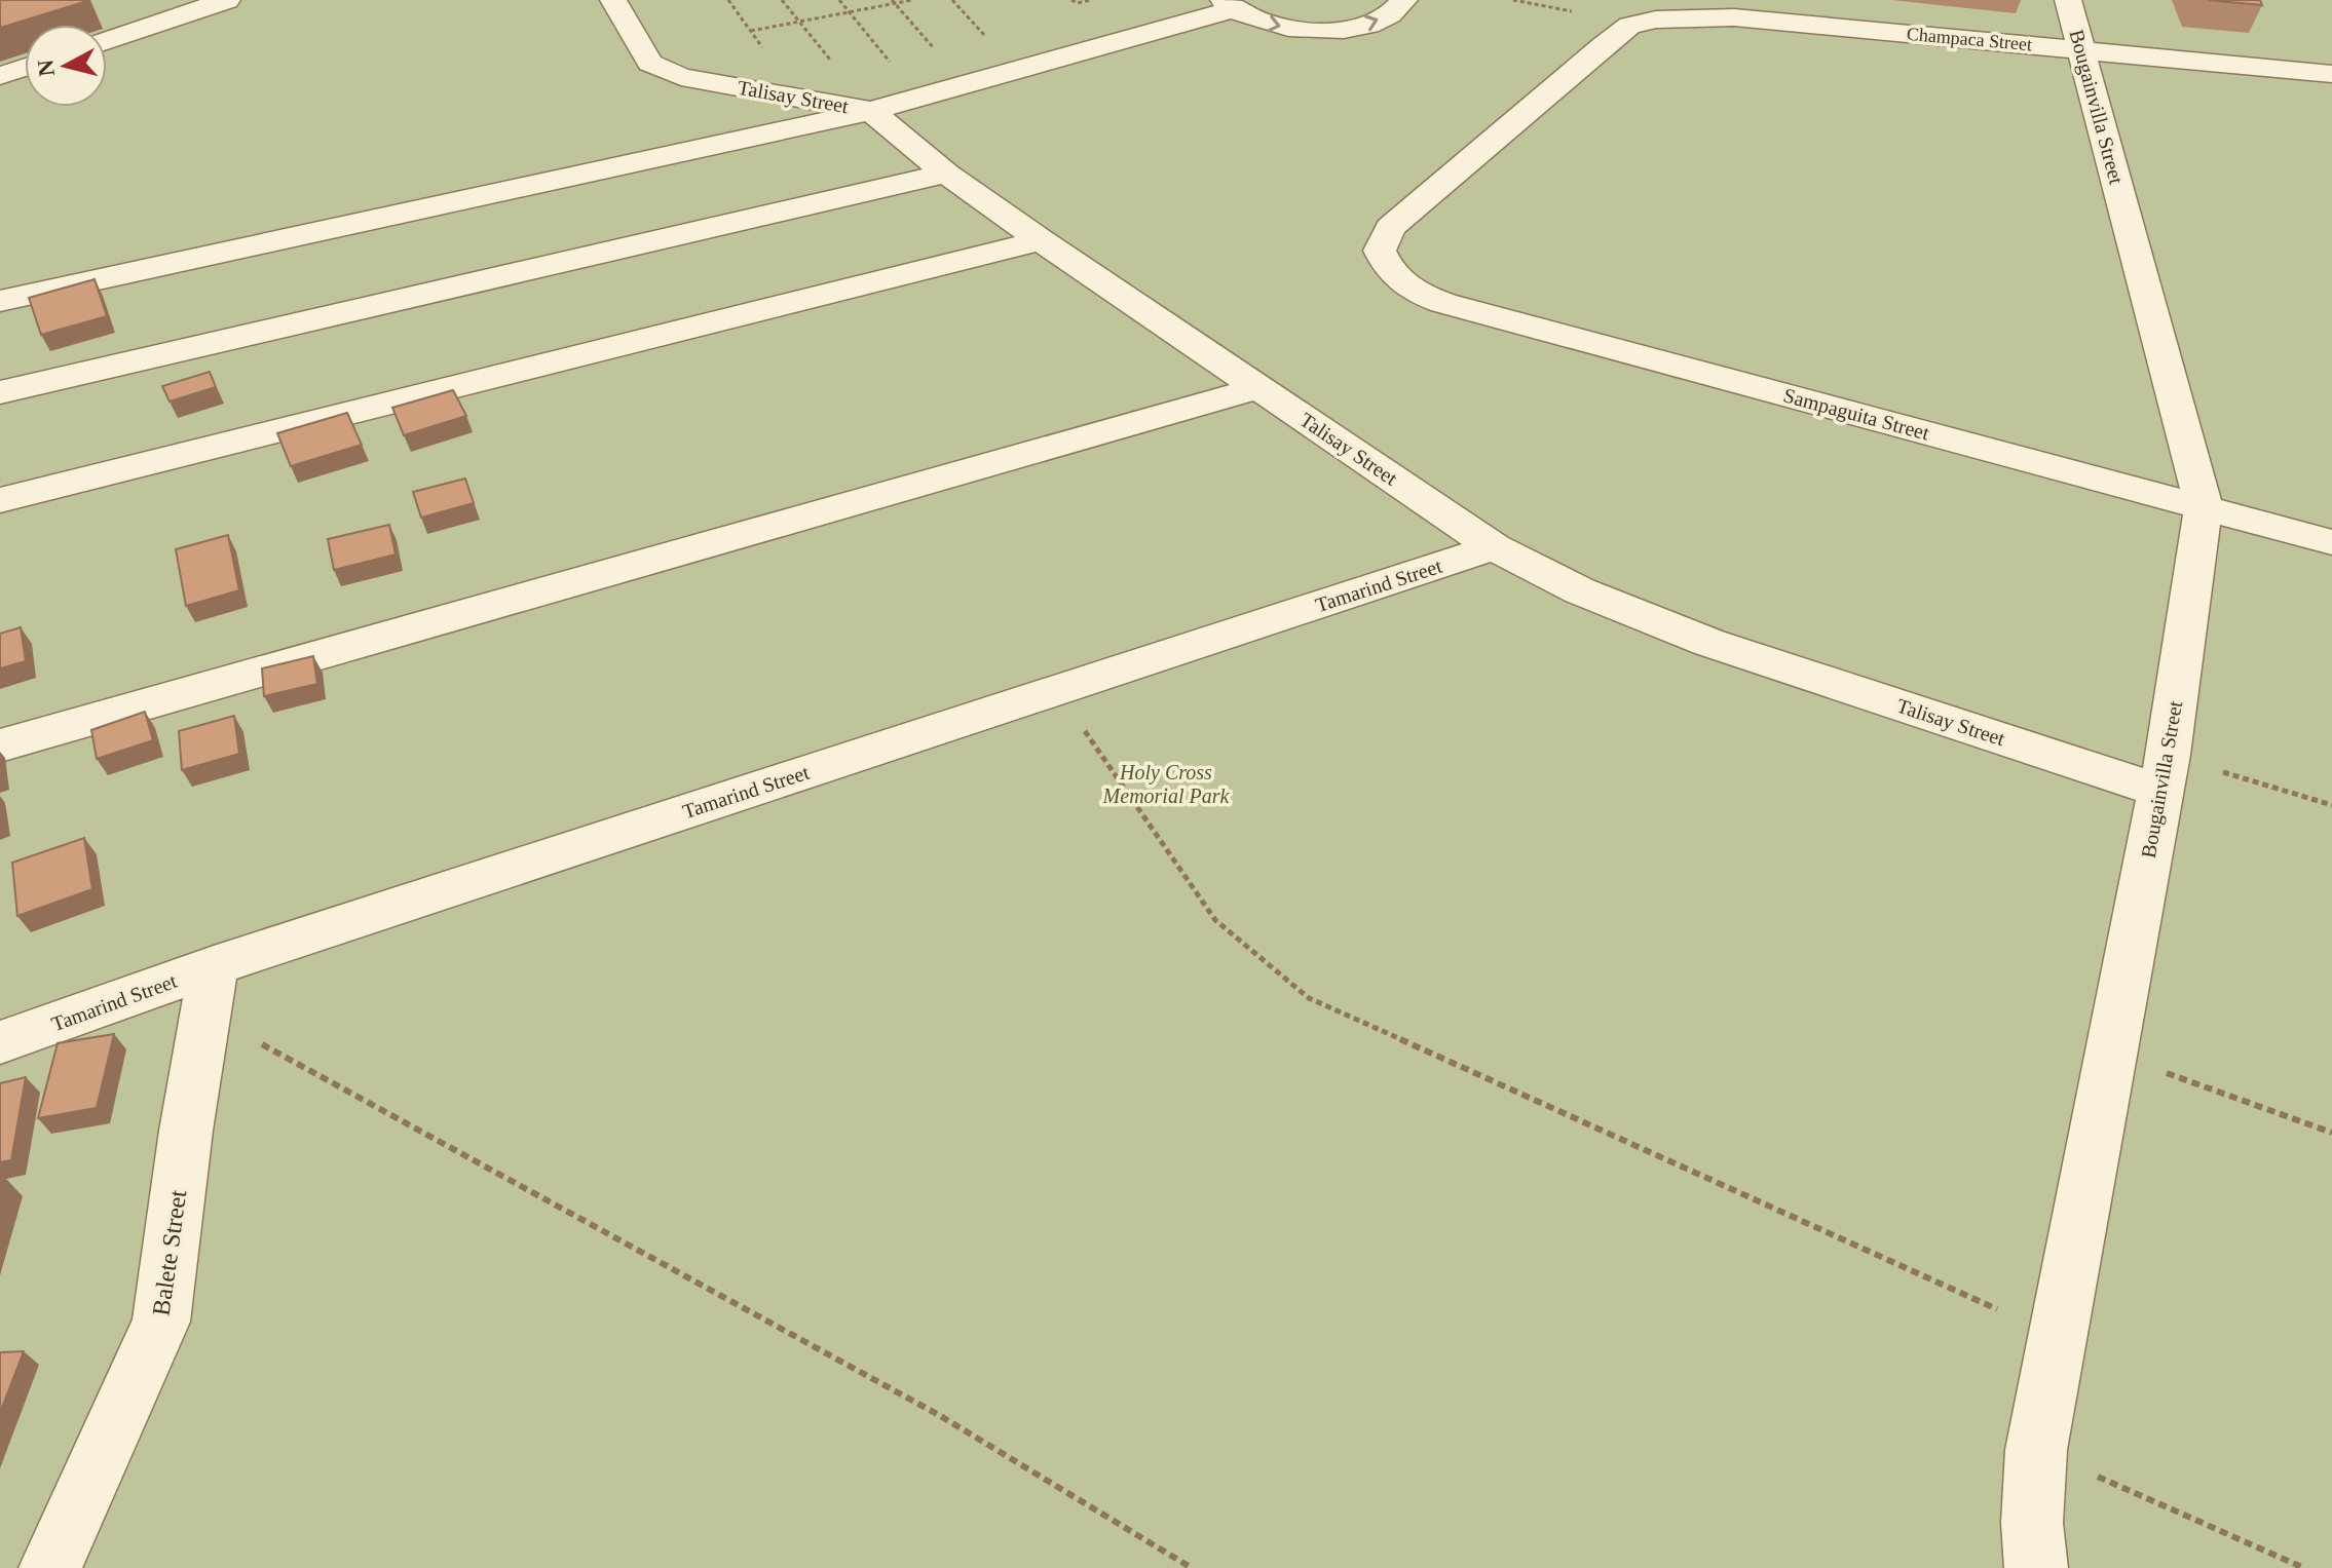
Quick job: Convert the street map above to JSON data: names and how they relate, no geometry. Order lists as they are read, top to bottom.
{
  "streets": {
    "lane": [
      "Champaca Street",
      "Talisay Street",
      "Bougainvilla Street",
      "Sampaguita Street",
      "Tamarind Street",
      "Balete Street"
    ]
  },
  "crossings": [
    ["Champaca Street", "Bougainvilla Street"],
    ["Champaca Street", "Sampaguita Street"],
    ["Talisay Street", "Bougainvilla Street"],
    ["Talisay Street", "Tamarind Street"],
    ["Bougainvilla Street", "Sampaguita Street"],
    ["Tamarind Street", "Balete Street"]
  ],
  "parks": ["Holy Cross Memorial Park"],
  "north": "left"
}
